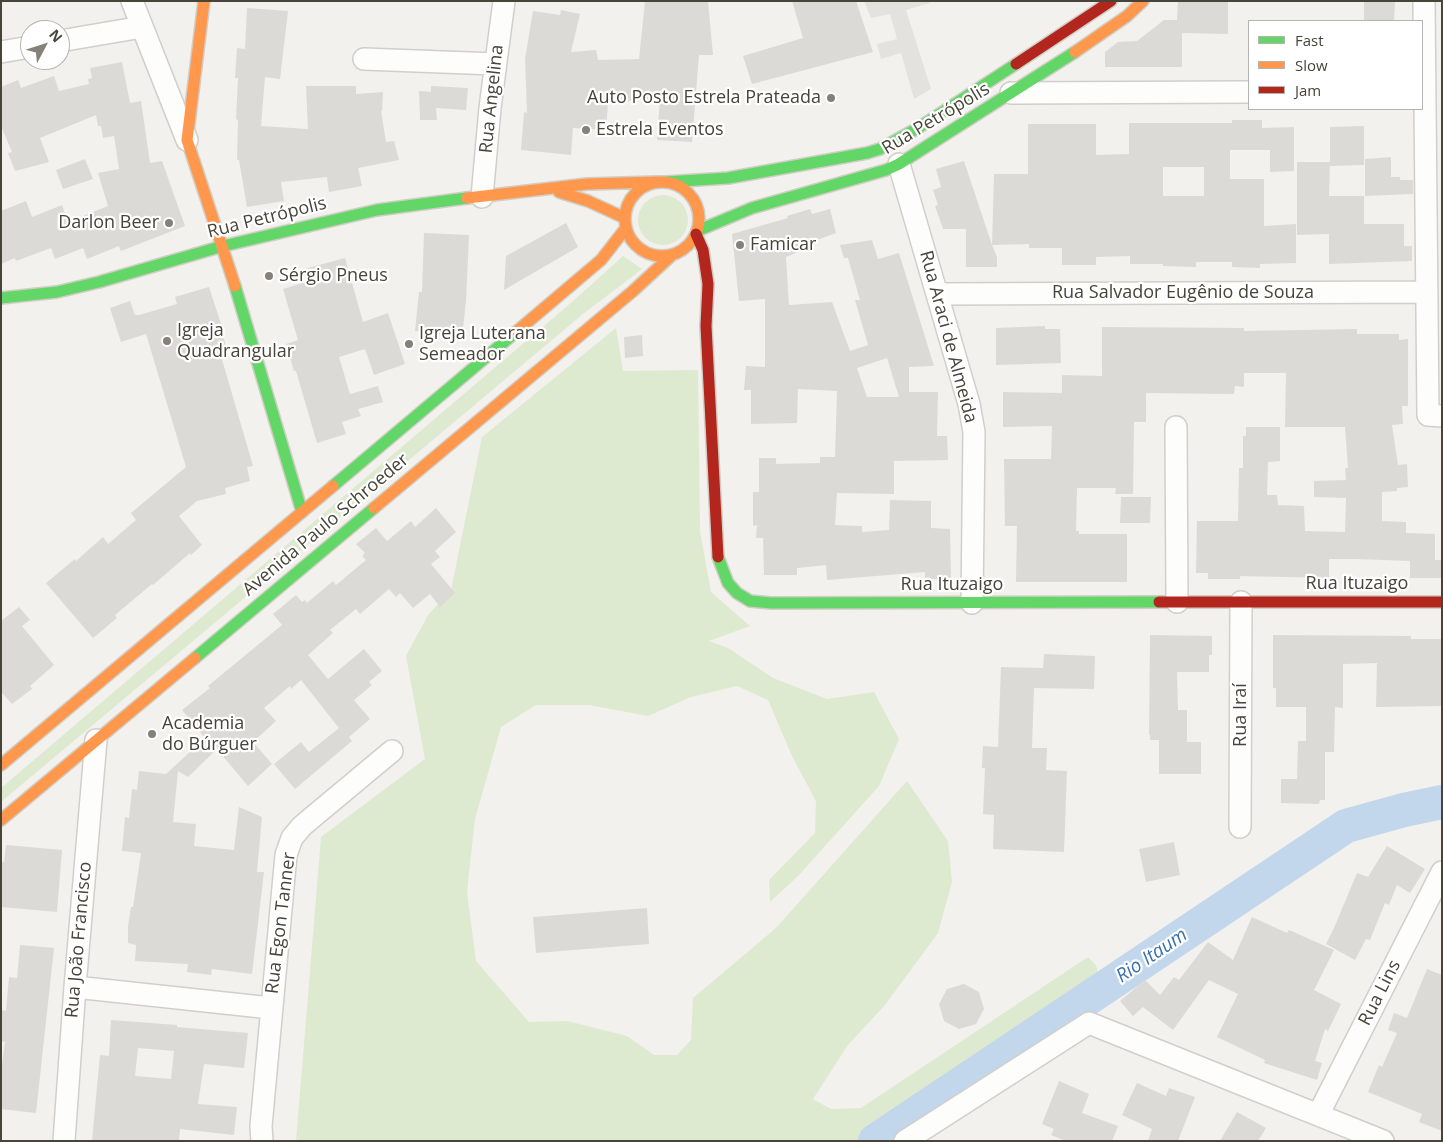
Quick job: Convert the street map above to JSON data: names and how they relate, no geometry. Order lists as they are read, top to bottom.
{
  "streets": {
    "main road": ["Rua Petrópolis", "Avenida Paulo Schroeder", "Rua Ituzaigo"],
    "street": [
      "Rua Angelina",
      "Rua Salvador Eugênio de Souza",
      "Rua Araci de Almeida",
      "Rua Iraí",
      "Rua Egon Tanner",
      "Rua João Francisco",
      "Rua Lins"
    ]
  },
  "crossings": [
    ["Rua Angelina", "Rua Petrópolis"],
    ["Rua Petrópolis", "Rua Araci de Almeida"],
    ["Rua Petrópolis", "Avenida Paulo Schroeder"],
    ["Rua Petrópolis", "Rua Ituzaigo"],
    ["Rua Salvador Eugênio de Souza", "Rua Araci de Almeida"],
    ["Rua Araci de Almeida", "Rua Ituzaigo"],
    ["Avenida Paulo Schroeder", "Rua Ituzaigo"],
    ["Avenida Paulo Schroeder", "Rua João Francisco"],
    ["Rua Ituzaigo", "Rua Iraí"]
  ],
  "water": ["Rio Itaum"],
  "places": [
    "Auto Posto Estrela Prateada",
    "Estrela Eventos",
    "Darlon Beer",
    "Famicar",
    "Sérgio Pneus",
    "Igreja Quadrangular",
    "Igreja Luterana Semeador",
    "Academia do Búrguer"
  ],
  "legend": ["Fast", "Slow", "Jam"],
  "north": "top right"
}
